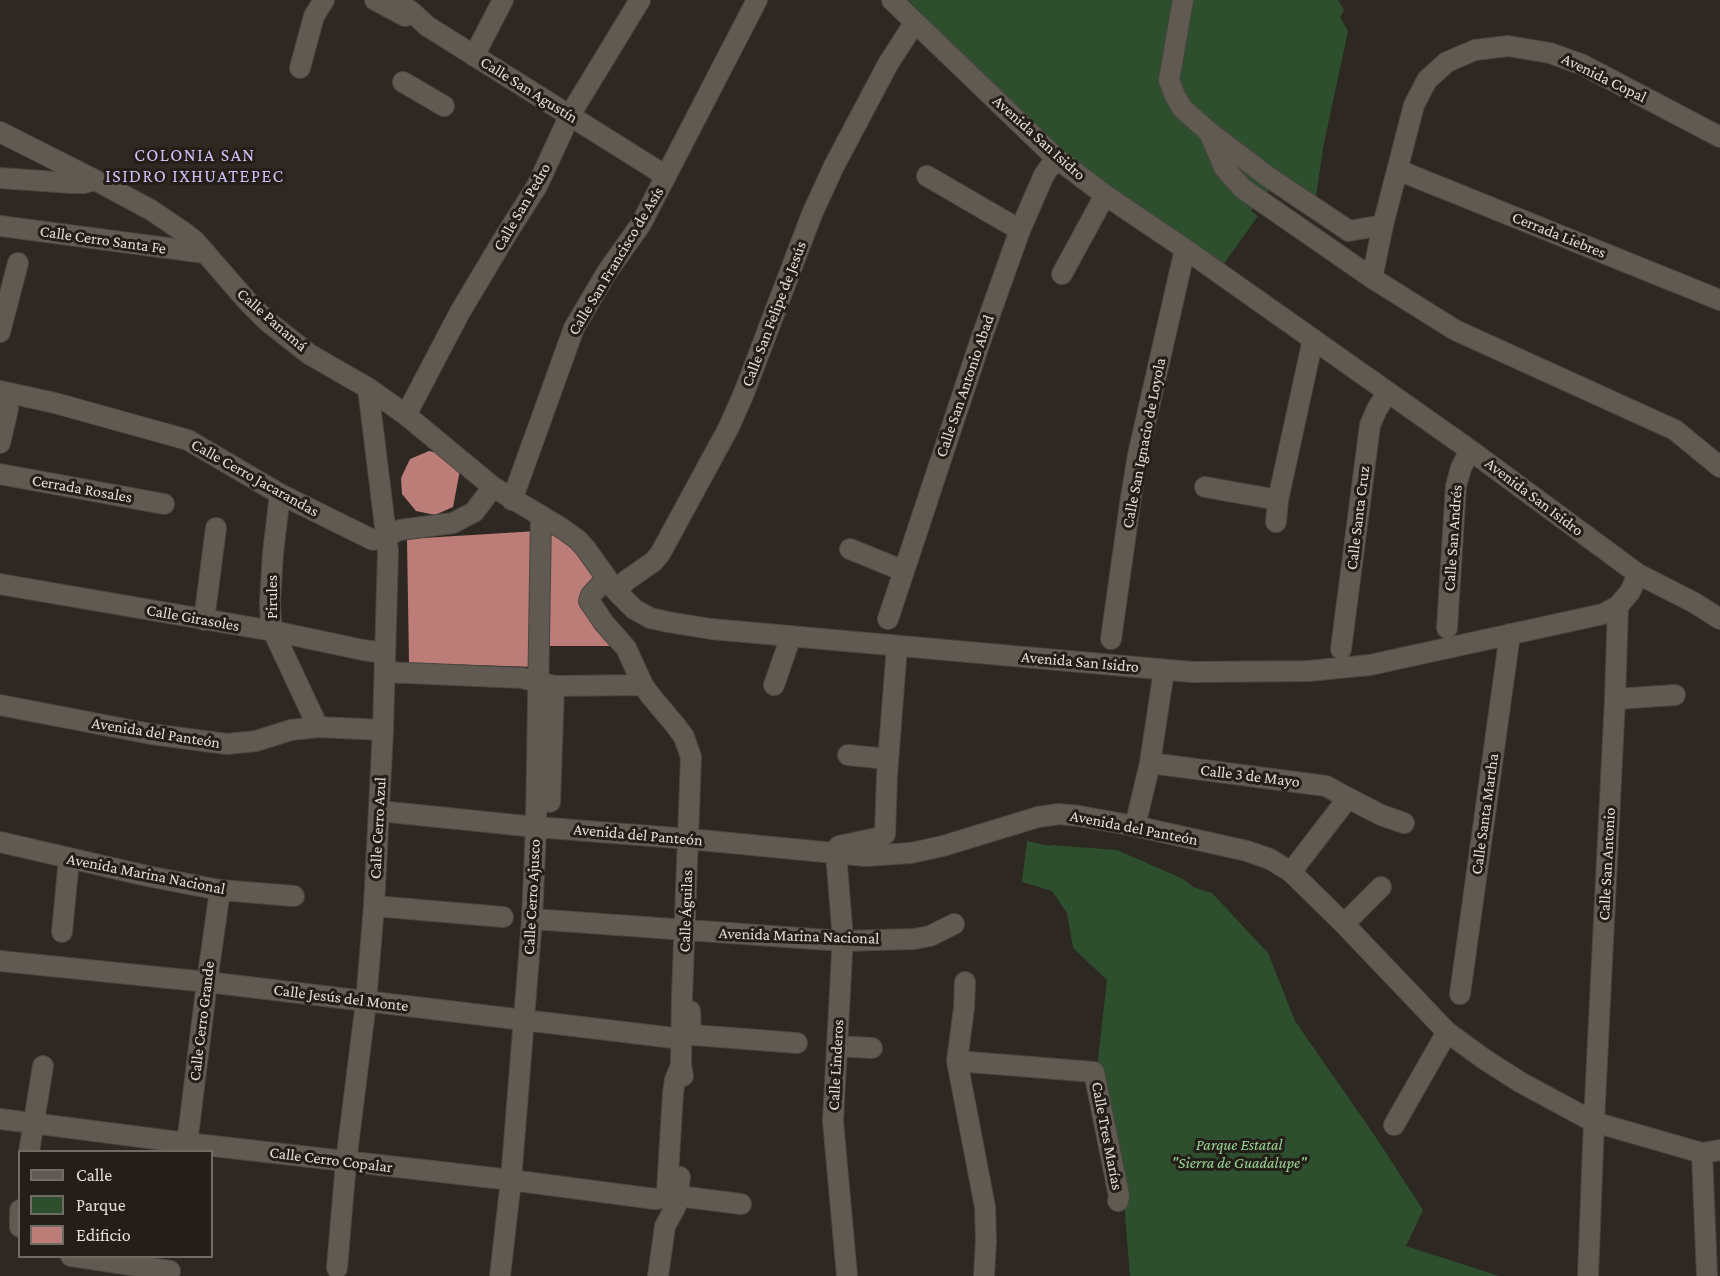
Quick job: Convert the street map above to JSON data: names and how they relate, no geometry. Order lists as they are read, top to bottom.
{
  "streets": {
    "street": [
      "Avenida Copal",
      "Calle San Agustín",
      "Avenida San Isidro",
      "Calle San Pedro",
      "Cerrada Liebres",
      "Calle Cerro Santa Fe",
      "Calle San Francisco de Asís",
      "Calle San Felipe de Jesús",
      "Calle Panamá",
      "Calle San Antonio Abad",
      "Calle San Ignacio de Loyola",
      "Calle Cerro Jacarandas",
      "Cerrada Rosales",
      "Calle Santa Cruz",
      "Calle San Andrés",
      "Pirules",
      "Calle Girasoles",
      "Avenida del Panteón",
      "Calle 3 de Mayo",
      "Calle Santa Martha",
      "Calle Cerro Azul",
      "Calle San Antonio",
      "Avenida Marina Nacional",
      "Calle Cerro Ajusco",
      "Calle Águilas",
      "Calle Jesús del Monte",
      "Calle Cerro Grande",
      "Calle Linderos",
      "Calle Tres Marías",
      "Calle Cerro Copalar"
    ]
  },
  "crossings": [
    ["Avenida Copal", "Cerrada Liebres"],
    ["Calle San Agustín", "Calle San Pedro"],
    ["Calle San Agustín", "Calle San Francisco de Asís"],
    ["Avenida San Isidro", "Calle San Felipe de Jesús"],
    ["Avenida San Isidro", "Calle Panamá"],
    ["Avenida San Isidro", "Calle San Antonio Abad"],
    ["Avenida San Isidro", "Calle San Ignacio de Loyola"],
    ["Avenida San Isidro", "Calle Santa Cruz"],
    ["Avenida San Isidro", "Calle San Andrés"],
    ["Avenida San Isidro", "Calle Santa Martha"],
    ["Avenida San Isidro", "Calle San Antonio"],
    ["Avenida San Isidro", "Calle Cerro Ajusco"],
    ["Avenida San Isidro", "Calle Águilas"],
    ["Calle San Pedro", "Calle Panamá"],
    ["Calle Cerro Santa Fe", "Calle Panamá"],
    ["Calle San Francisco de Asís", "Calle Panamá"],
    ["Calle San Felipe de Jesús", "Calle Águilas"],
    ["Calle Panamá", "Calle Cerro Jacarandas"],
    ["Calle Panamá", "Calle Cerro Azul"],
    ["Calle Panamá", "Calle Cerro Ajusco"],
    ["Calle Cerro Jacarandas", "Pirules"],
    ["Calle Cerro Jacarandas", "Calle Cerro Azul"],
    ["Pirules", "Calle Girasoles"],
    ["Pirules", "Avenida del Panteón"],
    ["Calle Girasoles", "Calle Cerro Azul"],
    ["Calle Girasoles", "Calle Cerro Ajusco"],
    ["Calle Girasoles", "Calle Águilas"],
    ["Avenida del Panteón", "Calle Cerro Azul"],
    ["Avenida del Panteón", "Calle San Antonio"],
    ["Avenida del Panteón", "Calle Cerro Ajusco"],
    ["Avenida del Panteón", "Calle Águilas"],
    ["Avenida del Panteón", "Calle Linderos"],
    ["Calle Cerro Azul", "Calle Jesús del Monte"],
    ["Calle Cerro Azul", "Calle Cerro Copalar"],
    ["Avenida Marina Nacional", "Calle Cerro Ajusco"],
    ["Avenida Marina Nacional", "Calle Águilas"],
    ["Avenida Marina Nacional", "Calle Cerro Grande"],
    ["Avenida Marina Nacional", "Calle Linderos"],
    ["Calle Cerro Ajusco", "Calle Jesús del Monte"],
    ["Calle Cerro Ajusco", "Calle Cerro Copalar"],
    ["Calle Águilas", "Calle Jesús del Monte"],
    ["Calle Águilas", "Calle Cerro Copalar"],
    ["Calle Jesús del Monte", "Calle Cerro Grande"],
    ["Calle Cerro Grande", "Calle Cerro Copalar"]
  ],
  "districts": ["COLONIA SAN ISIDRO IXHUATEPEC"],
  "parks": ["Parque Estatal \"Sierra de Guadalupe\""],
  "legend": ["Calle", "Parque", "Edificio"]
}
